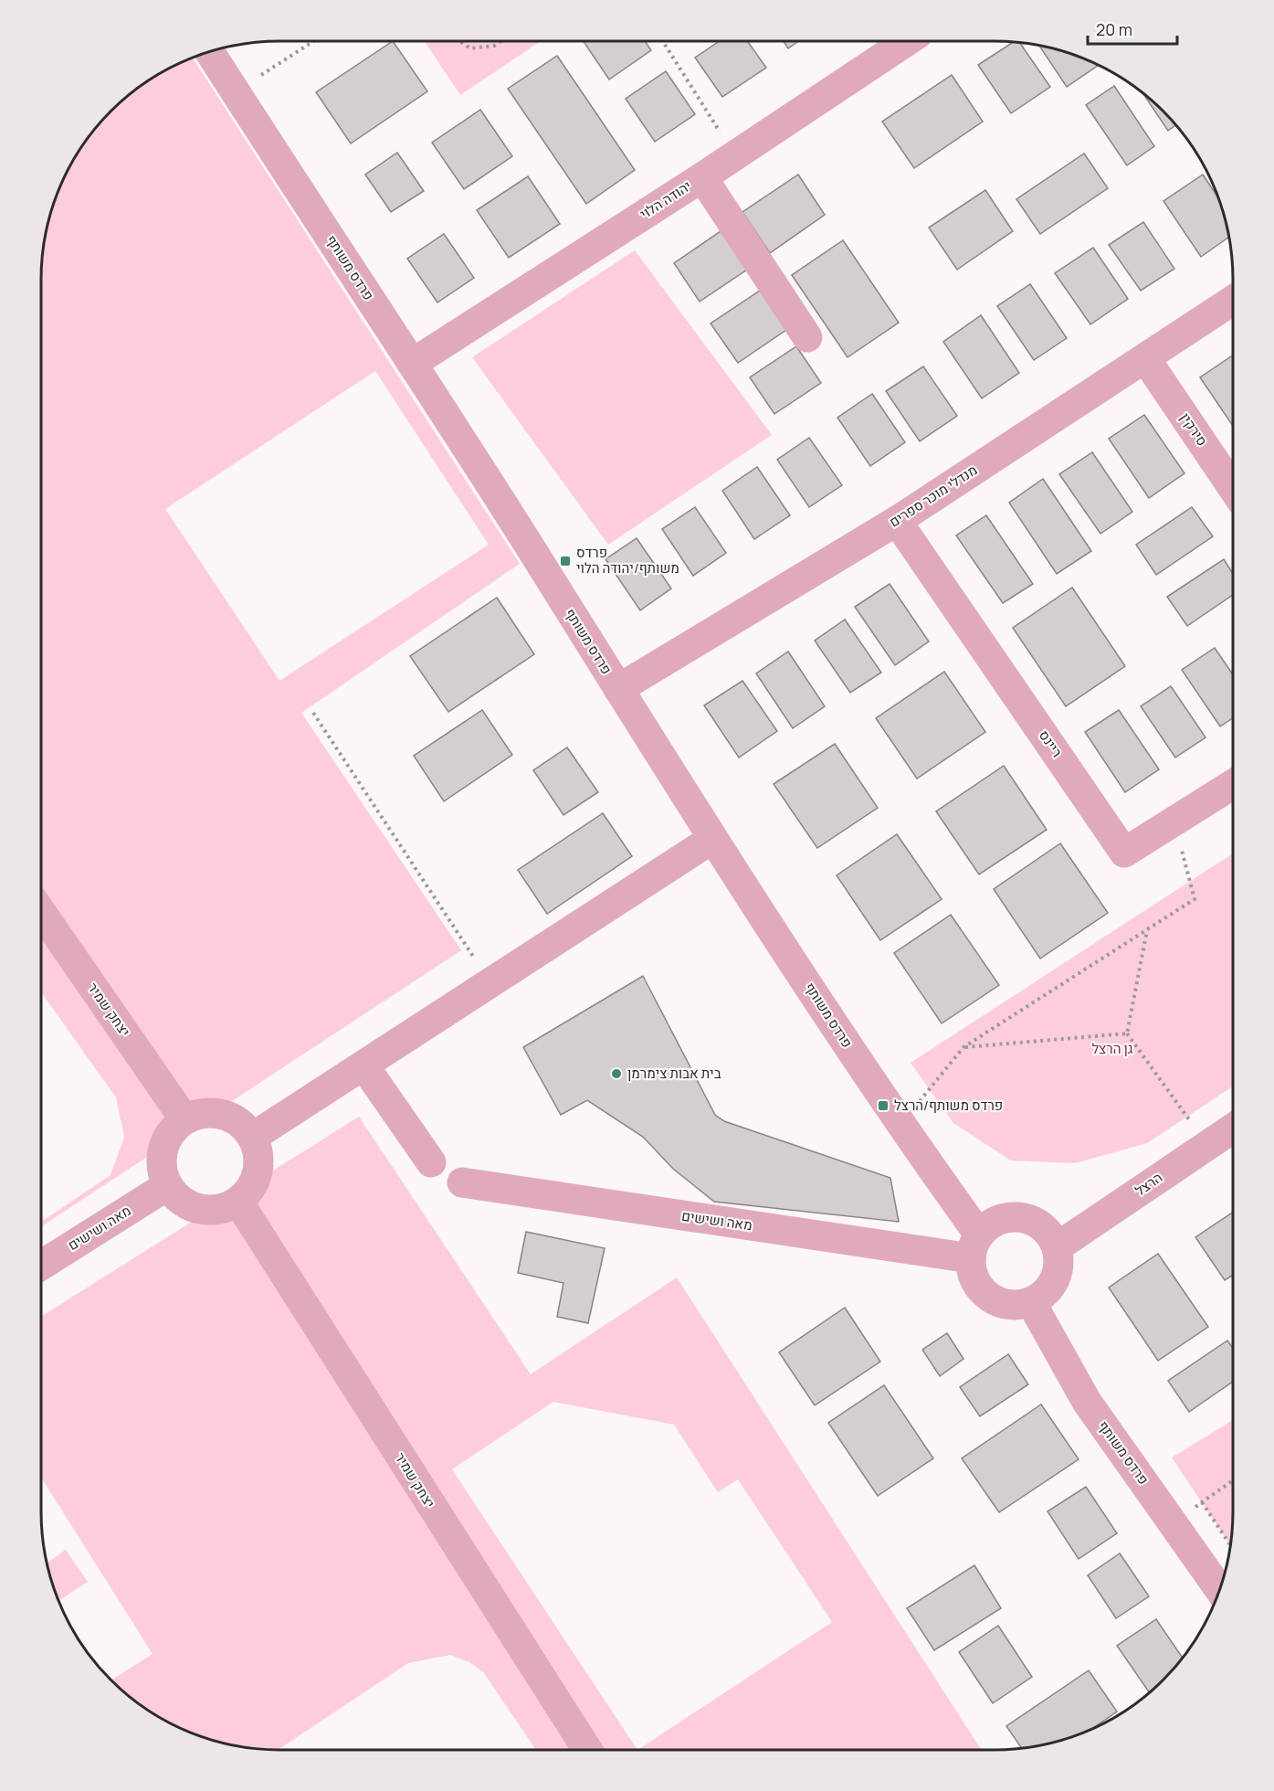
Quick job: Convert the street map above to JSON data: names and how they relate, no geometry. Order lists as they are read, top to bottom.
{
  "streets": {
    "street": [
      "יהודה הלוי",
      "פרדס משותף",
      "סירקין",
      "מנדלי מוכר ספרים",
      "ריינס",
      "יצחק שמיר",
      "הרצל",
      "מאה ושישים"
    ]
  },
  "crossings": [
    ["יהודה הלוי", "פרדס משותף"],
    ["פרדס משותף", "מנדלי מוכר ספרים"],
    ["פרדס משותף", "הרצל"],
    ["פרדס משותף", "מאה ושישים"],
    ["סירקין", "מנדלי מוכר ספרים"],
    ["מנדלי מוכר ספרים", "ריינס"],
    ["יצחק שמיר", "מאה ושישים"],
    ["הרצל", "מאה ושישים"]
  ],
  "parks": ["גן הרצל"],
  "places": {
    "transit": ["פרדס משותף/יהודה הלוי", "פרדס משותף/הרצל"],
    "other": ["בית אבות צימרמן"]
  },
  "scale_bar": "20 m"
}
